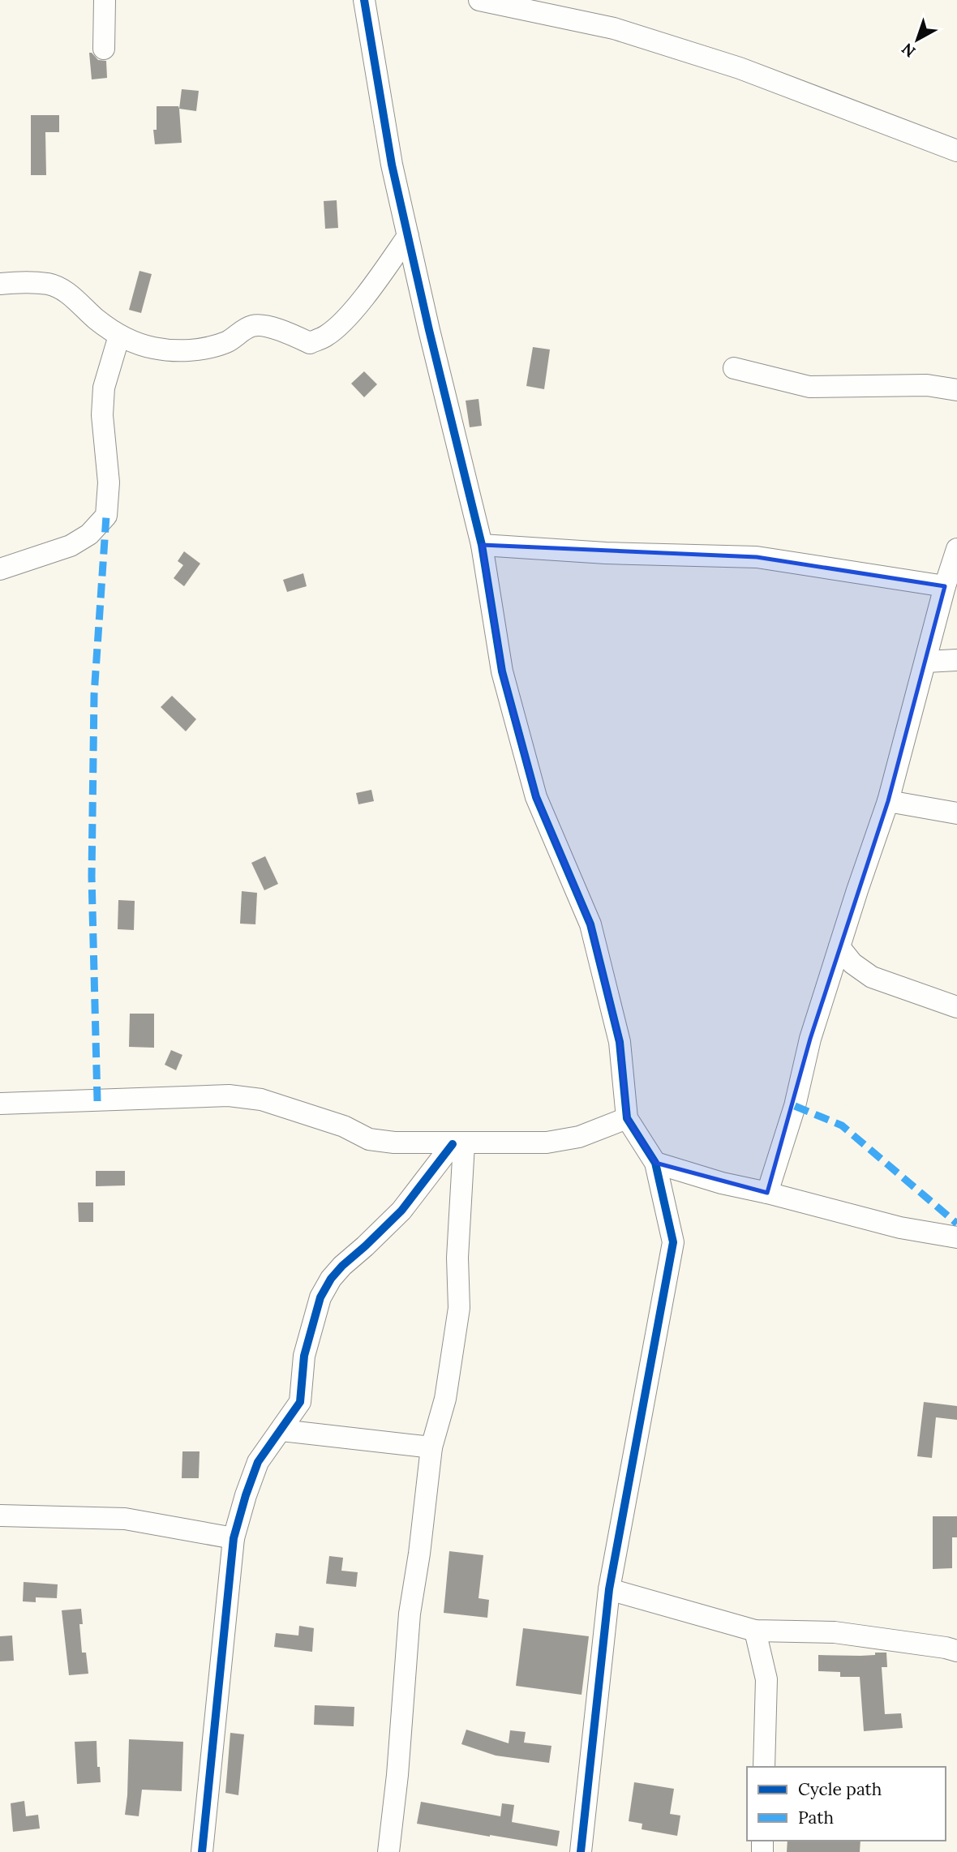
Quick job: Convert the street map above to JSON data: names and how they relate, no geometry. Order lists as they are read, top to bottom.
{
  "legend": ["Cycle path", "Path"],
  "north": "bottom left"
}
